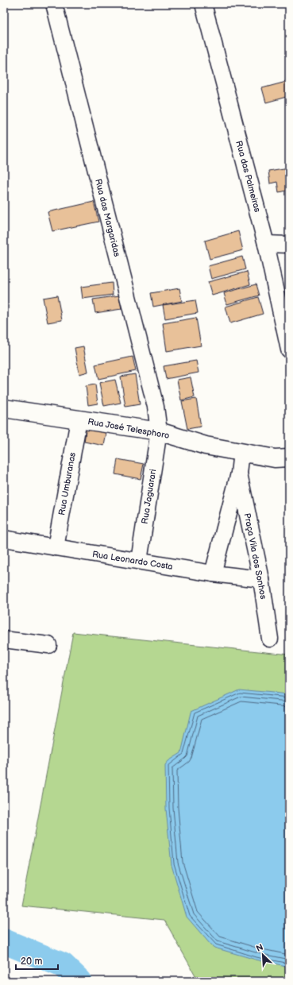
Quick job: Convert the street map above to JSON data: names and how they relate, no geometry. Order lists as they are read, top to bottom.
{
  "streets": {
    "street": [
      "Rua das Palmeiras",
      "Rua das Margaridas",
      "Rua José Telesphoro",
      "Rua Umburanas",
      "Rua Jaguarari",
      "Praça Vila dos Sonhos",
      "Rua Leonardo Costa"
    ]
  },
  "crossings": [
    ["Rua das Margaridas", "Rua José Telesphoro"],
    ["Rua das Margaridas", "Rua Jaguarari"],
    ["Rua José Telesphoro", "Rua Umburanas"],
    ["Rua José Telesphoro", "Rua Jaguarari"],
    ["Rua José Telesphoro", "Praça Vila dos Sonhos"],
    ["Rua Umburanas", "Rua Leonardo Costa"],
    ["Rua Jaguarari", "Rua Leonardo Costa"],
    ["Praça Vila dos Sonhos", "Rua Leonardo Costa"]
  ],
  "scale_bar": "20 m",
  "north": "top left"
}
